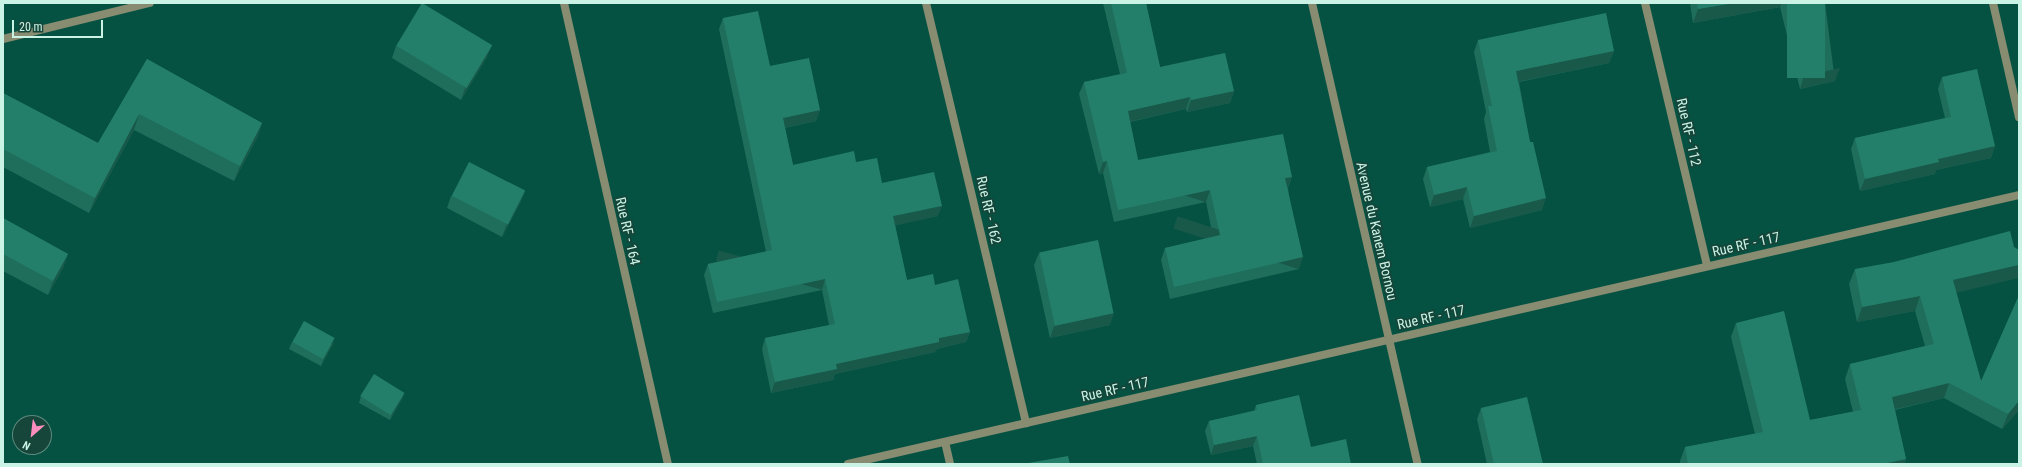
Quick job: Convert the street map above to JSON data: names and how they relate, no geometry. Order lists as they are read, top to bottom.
{
  "streets": {
    "street": [
      "Rue RF - 112",
      "Rue RF - 162",
      "Rue RF - 164",
      "Avenue du Kanem Bornou",
      "Rue RF - 117"
    ]
  },
  "crossings": [
    ["Rue RF - 112", "Rue RF - 117"],
    ["Rue RF - 162", "Rue RF - 117"],
    ["Avenue du Kanem Bornou", "Rue RF - 117"]
  ],
  "scale_bar": "20 m",
  "north": "bottom left"
}
